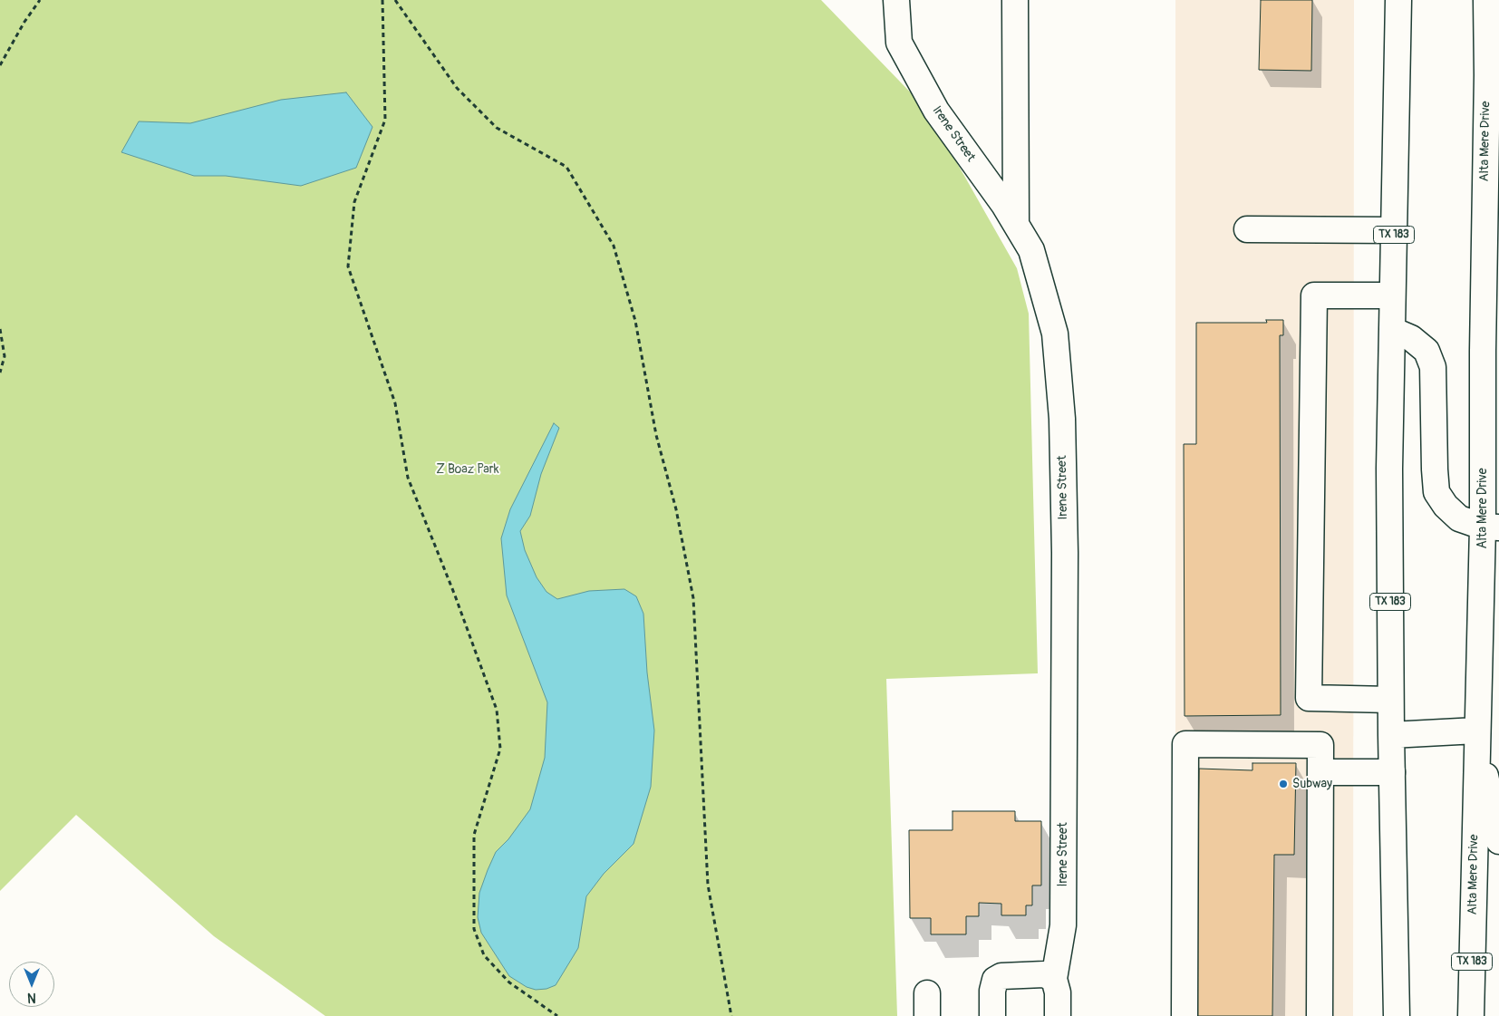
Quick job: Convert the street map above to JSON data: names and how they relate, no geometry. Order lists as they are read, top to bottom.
{
  "streets": {
    "main road": ["Irene Street", "Alta Mere Drive", "TX 183"]
  },
  "parks": ["Z Boaz Park"],
  "places": ["Subway"],
  "north": "bottom"
}
